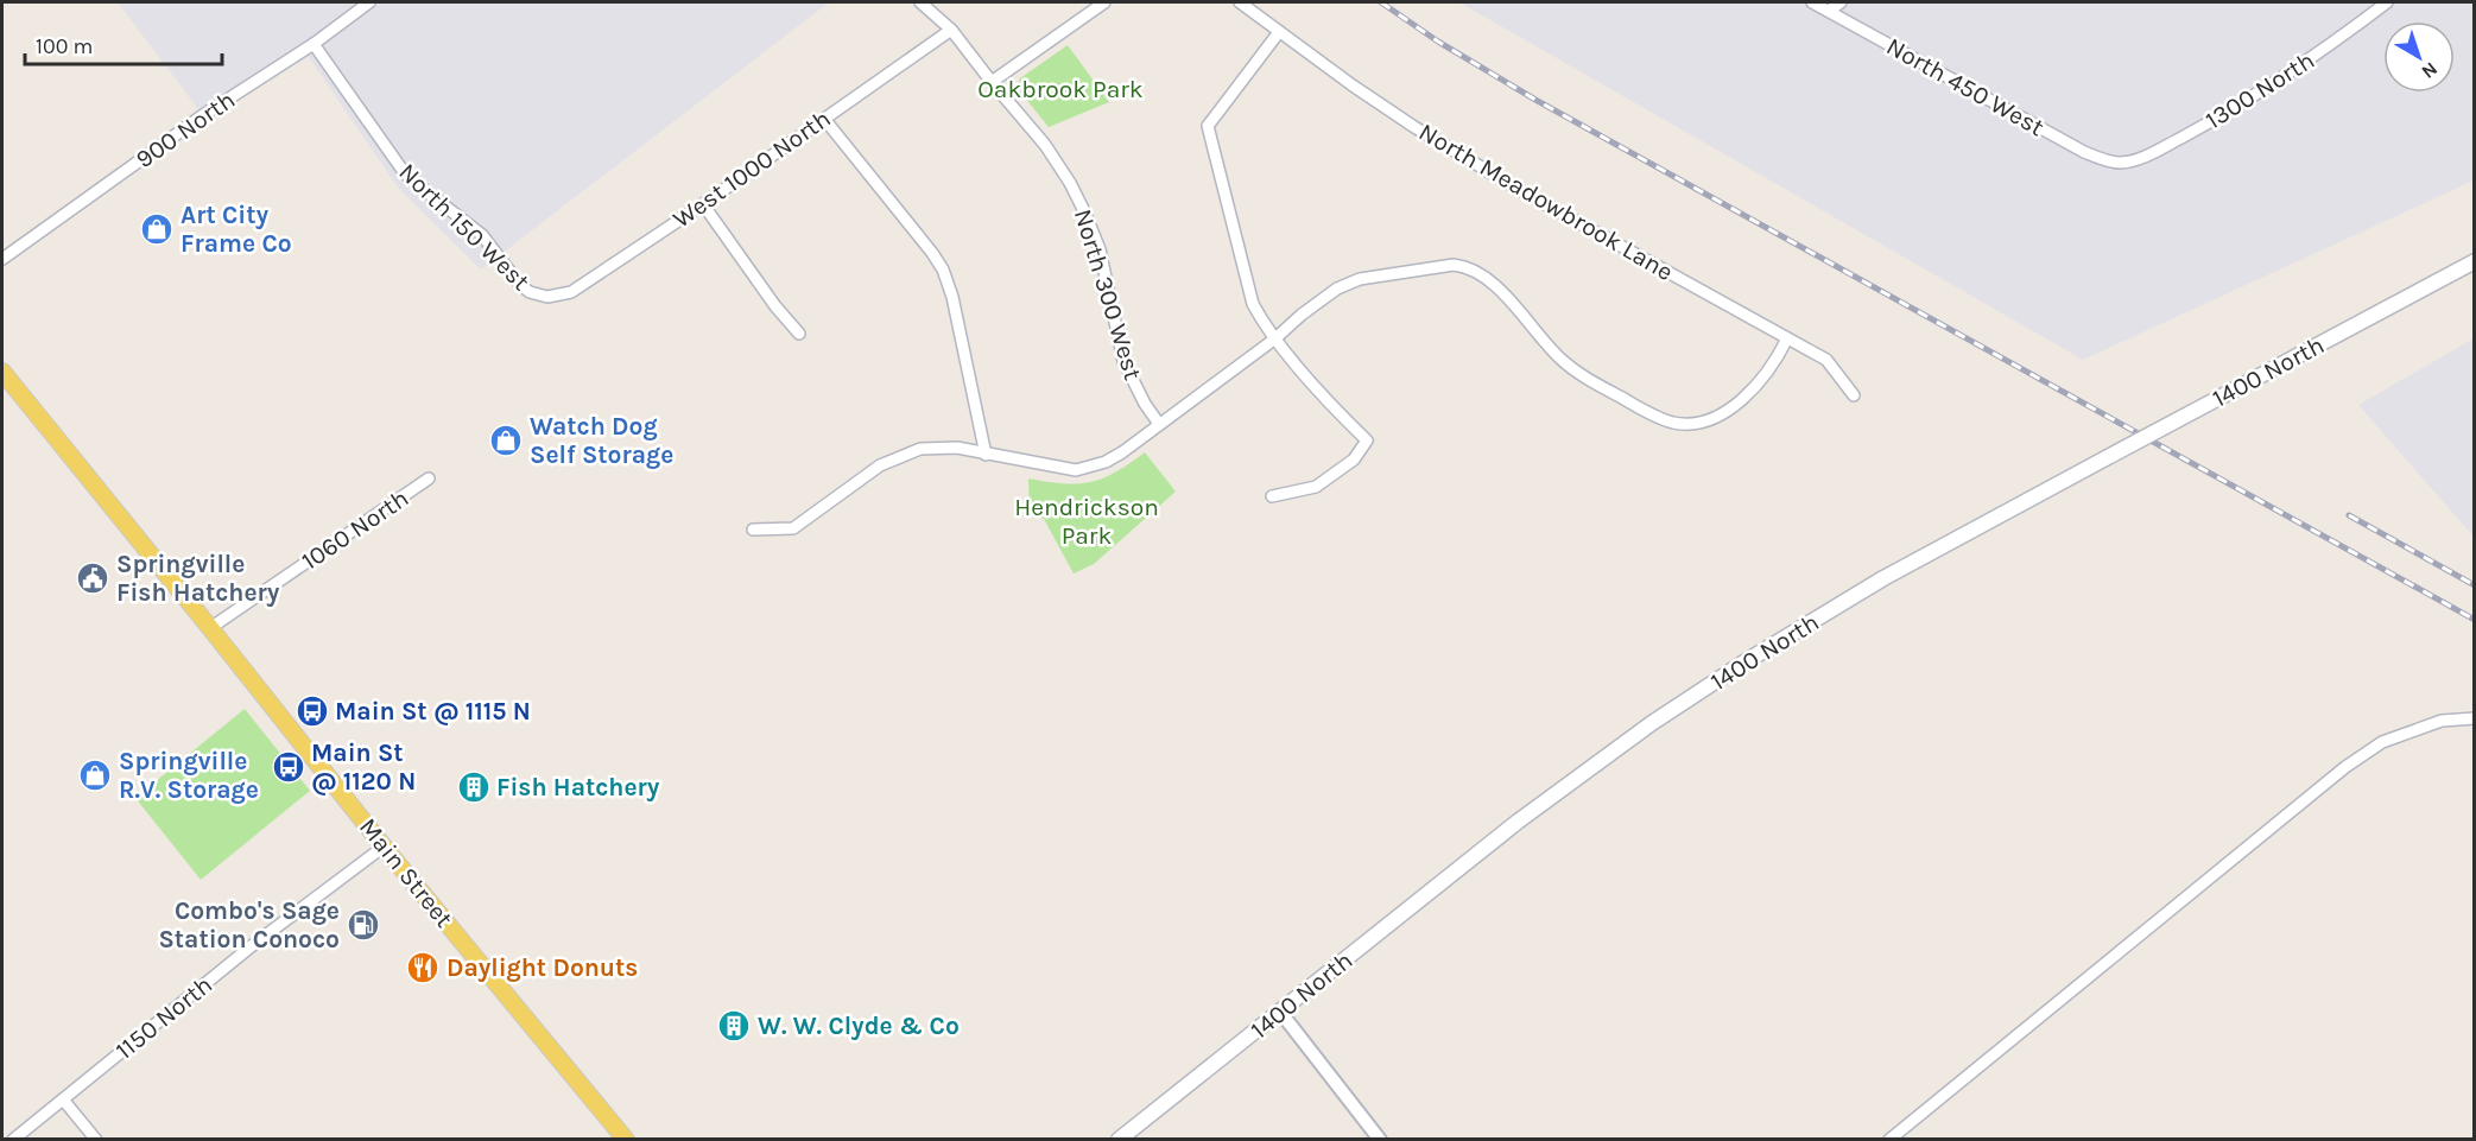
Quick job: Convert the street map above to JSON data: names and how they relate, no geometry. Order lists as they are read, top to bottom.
{
  "streets": {
    "main road": ["1400 North", "Main Street"],
    "street": [
      "North 450 West",
      "1300 North",
      "900 North",
      "West 1000 North",
      "North Meadowbrook Lane",
      "North 150 West",
      "North 300 West",
      "1060 North",
      "1150 North"
    ]
  },
  "crossings": [
    ["North 450 West", "1300 North"],
    ["900 North", "North 150 West"],
    ["West 1000 North", "North 150 West"],
    ["West 1000 North", "North 300 West"],
    ["1060 North", "Main Street"],
    ["Main Street", "1150 North"]
  ],
  "parks": ["Oakbrook Park", "Hendrickson Park"],
  "places": {
    "shop": ["Art City Frame Co", "Watch Dog Self Storage", "Springville R.V. Storage"],
    "public building": ["Springville Fish Hatchery"],
    "bus stop": ["Main St @ 1115 N", "Main St @ 1120 N"],
    "building": ["Fish Hatchery", "W. W. Clyde & Co"],
    "fuel station": ["Combo's Sage Station Conoco"],
    "restaurant": ["Daylight Donuts"]
  },
  "scale_bar": "100 m",
  "north": "bottom right"
}
